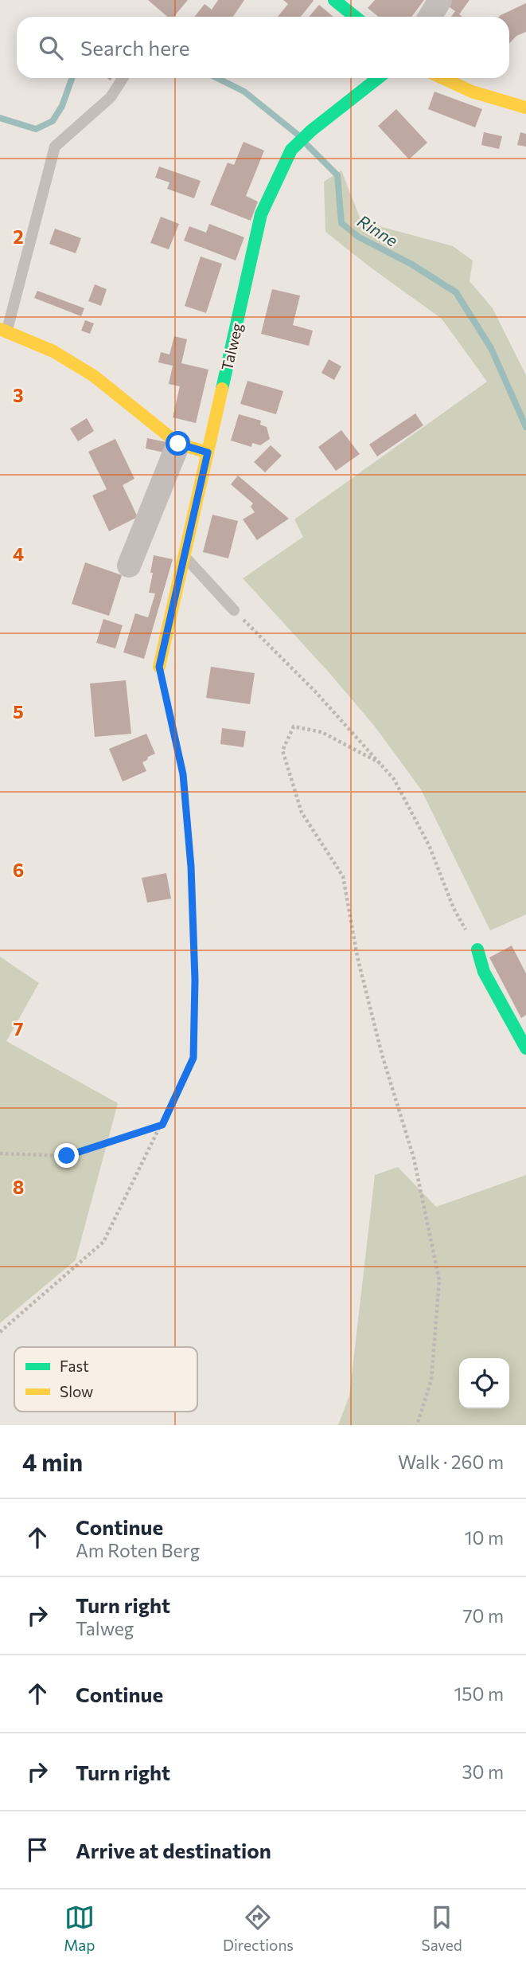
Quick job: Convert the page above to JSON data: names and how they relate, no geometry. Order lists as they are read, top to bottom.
{
  "streets": {
    "street": ["Talweg"]
  },
  "water": ["Rinne"],
  "legend": ["Fast", "Slow"],
  "page": {
    "search": "Search here",
    "heading": ["4 min", "Walk · 260 m"],
    "list": [
      ["Continue", "Am Roten Berg", "10 m"],
      ["Turn right", "Talweg", "70 m"],
      ["Continue", "150 m"],
      ["Turn right", "30 m"],
      "Arrive at destination"
    ],
    "nav": ["Map", "Directions", "Saved"]
  },
  "grid": {
    "rows": [
      "2",
      "3",
      "4",
      "5",
      "6",
      "7",
      "8"
    ]
  }
}
